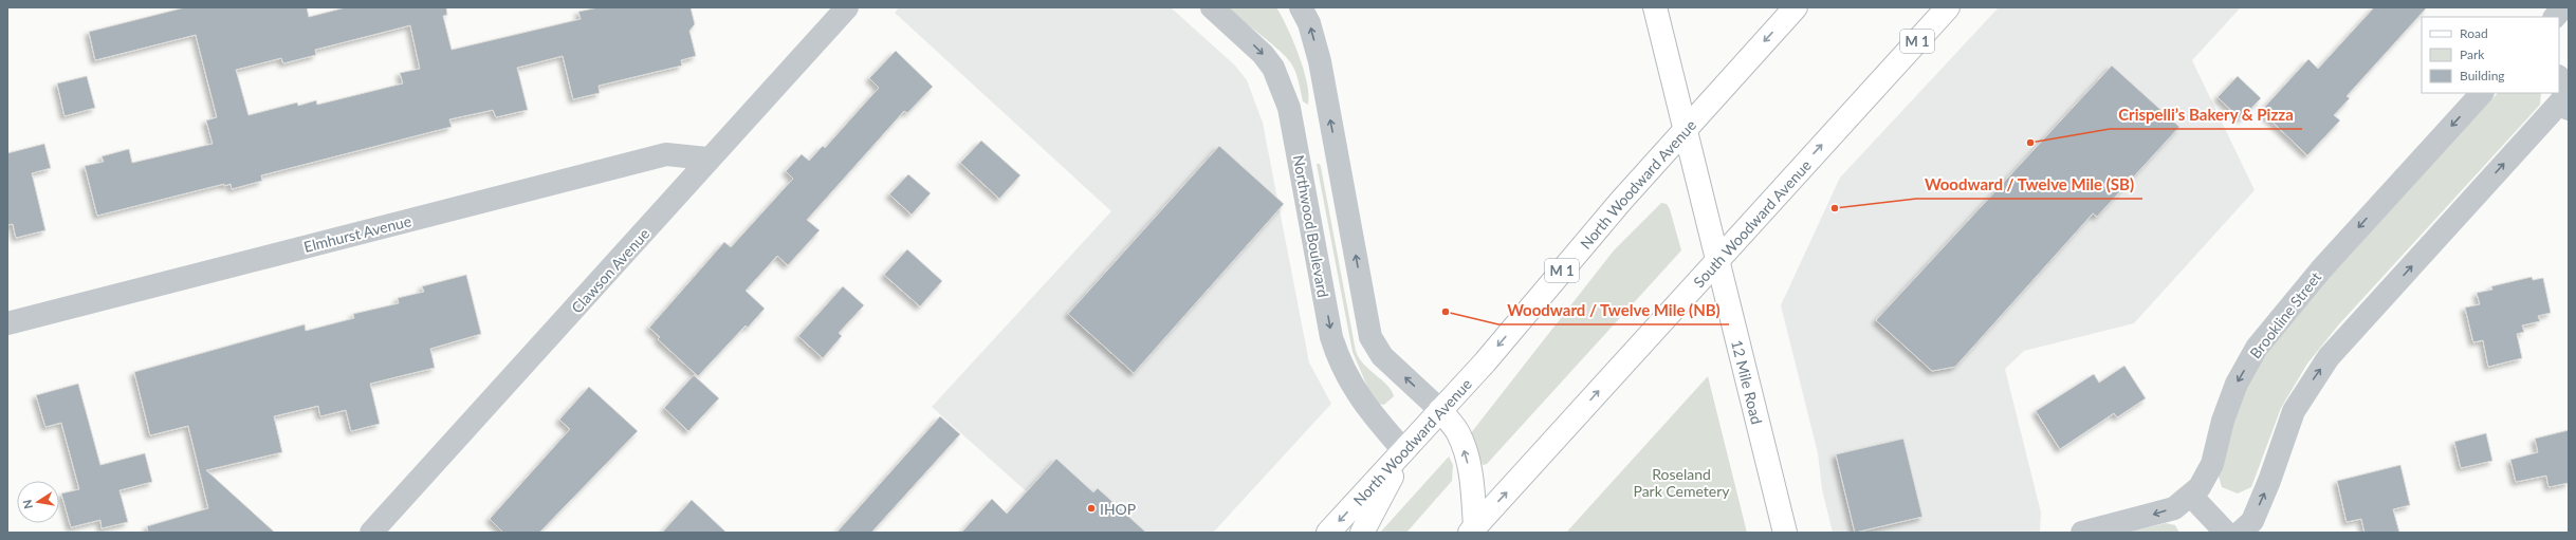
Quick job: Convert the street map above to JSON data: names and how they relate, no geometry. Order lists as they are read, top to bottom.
{
  "streets": {
    "main road": [
      "M 1",
      "North Woodward Avenue",
      "South Woodward Avenue",
      "12 Mile Road"
    ],
    "street": [
      "Northwood Boulevard",
      "Elmhurst Avenue",
      "Clawson Avenue",
      "Brookline Street"
    ]
  },
  "crossings": [
    ["North Woodward Avenue", "Northwood Boulevard"],
    ["North Woodward Avenue", "12 Mile Road"],
    ["South Woodward Avenue", "12 Mile Road"],
    ["Elmhurst Avenue", "Clawson Avenue"]
  ],
  "one_way": ["North Woodward Avenue", "South Woodward Avenue"],
  "parks": ["Roseland Park Cemetery"],
  "places": [
    "Crispelli’s Bakery & Pizza",
    "Woodward / Twelve Mile (SB)",
    "Woodward / Twelve Mile (NB)",
    "IHOP"
  ],
  "legend": ["Road", "Park", "Building"],
  "north": "left"
}
